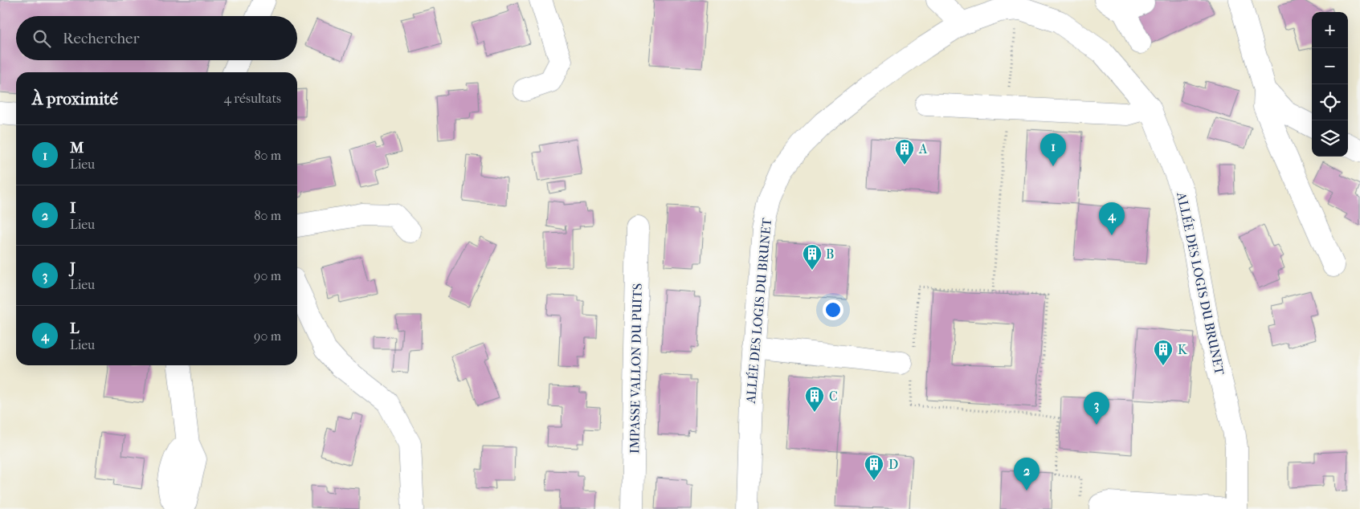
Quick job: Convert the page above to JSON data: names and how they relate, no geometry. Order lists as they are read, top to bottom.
{
  "streets": {
    "street": ["ALLÉE DES LOGIS DU BRUNET", "IMPASSE VALLON DU PUITS"]
  },
  "places": {
    "building": [
      "A",
      "B",
      "K",
      "C",
      "D"
    ]
  },
  "page": {
    "map_buttons": ["+", "−"],
    "search": "Rechercher",
    "heading": ["À proximité", "4 résultats"],
    "list": [
      {
        "mark": "1",
        "name": "M",
        "note": "Lieu",
        "value": "80 m"
      },
      {
        "mark": "2",
        "name": "I",
        "note": "Lieu",
        "value": "80 m"
      },
      {
        "mark": "3",
        "name": "J",
        "note": "Lieu",
        "value": "90 m"
      },
      {
        "mark": "4",
        "name": "L",
        "note": "Lieu",
        "value": "90 m"
      }
    ],
    "pins": [
      "1",
      "4",
      "3",
      "2"
    ]
  }
}
